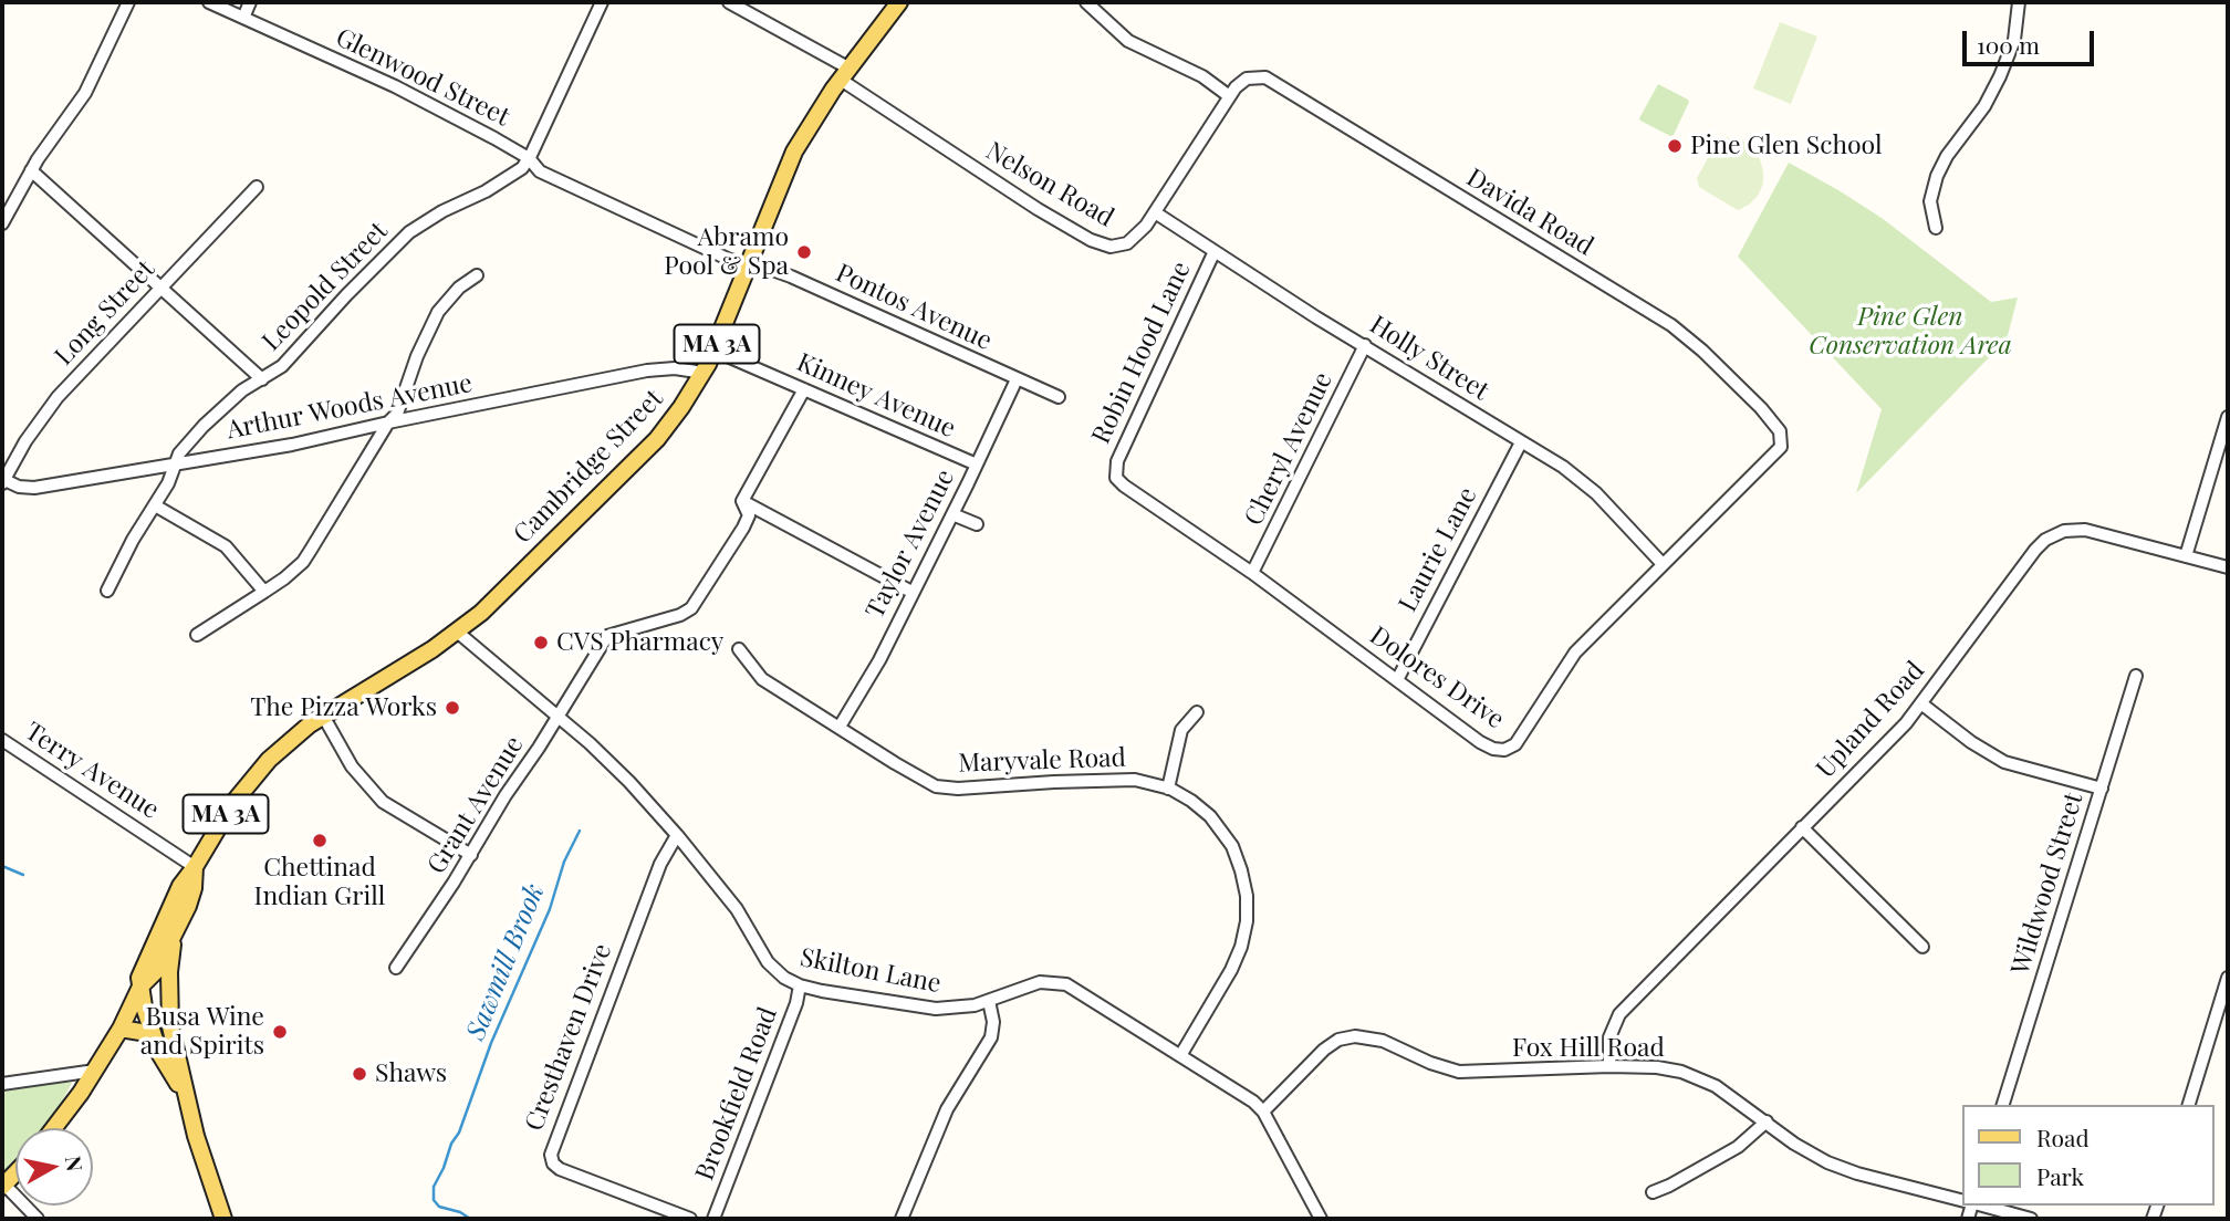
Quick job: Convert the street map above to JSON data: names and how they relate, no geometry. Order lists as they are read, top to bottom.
{
  "streets": {
    "main road": ["MA 3A", "Cambridge Street"],
    "street": [
      "Glenwood Street",
      "Nelson Road",
      "Davida Road",
      "Leopold Street",
      "Pontos Avenue",
      "Long Street",
      "Robin Hood Lane",
      "Holly Street",
      "Kinney Avenue",
      "Arthur Woods Avenue",
      "Cheryl Avenue",
      "Taylor Avenue",
      "Laurie Lane",
      "Dolores Drive",
      "Upland Road",
      "Maryvale Road",
      "Terry Avenue",
      "Grant Avenue",
      "Wildwood Street",
      "Skilton Lane",
      "Cresthaven Drive",
      "Fox Hill Road",
      "Brookfield Road"
    ]
  },
  "crossings": [
    ["Glenwood Street", "Leopold Street"],
    ["Glenwood Street", "Pontos Avenue"],
    ["Glenwood Street", "Cambridge Street"],
    ["Nelson Road", "Davida Road"],
    ["Nelson Road", "Holly Street"],
    ["Nelson Road", "Cambridge Street"],
    ["Davida Road", "Dolores Drive"],
    ["Leopold Street", "Arthur Woods Avenue"],
    ["Pontos Avenue", "Cambridge Street"],
    ["Pontos Avenue", "Taylor Avenue"],
    ["Long Street", "Arthur Woods Avenue"],
    ["Robin Hood Lane", "Holly Street"],
    ["Robin Hood Lane", "Dolores Drive"],
    ["Holly Street", "Cheryl Avenue"],
    ["Holly Street", "Laurie Lane"],
    ["Holly Street", "Dolores Drive"],
    ["Kinney Avenue", "Cambridge Street"],
    ["Kinney Avenue", "Taylor Avenue"],
    ["Arthur Woods Avenue", "Cambridge Street"],
    ["Cheryl Avenue", "Dolores Drive"],
    ["Cambridge Street", "Terry Avenue"],
    ["Cambridge Street", "Skilton Lane"],
    ["Taylor Avenue", "Maryvale Road"],
    ["Laurie Lane", "Dolores Drive"],
    ["Upland Road", "Fox Hill Road"],
    ["Maryvale Road", "Skilton Lane"],
    ["Grant Avenue", "Skilton Lane"],
    ["Skilton Lane", "Cresthaven Drive"],
    ["Skilton Lane", "Fox Hill Road"],
    ["Skilton Lane", "Brookfield Road"]
  ],
  "water": ["Sawmill Brook"],
  "parks": ["Pine Glen Conservation Area"],
  "places": [
    "Pine Glen School",
    "Abramo Pool & Spa",
    "CVS Pharmacy",
    "The Pizza Works",
    "Chettinad Indian Grill",
    "Busa Wine and Spirits",
    "Shaws"
  ],
  "legend": ["Road", "Park"],
  "scale_bar": "100 m",
  "north": "right"
}
